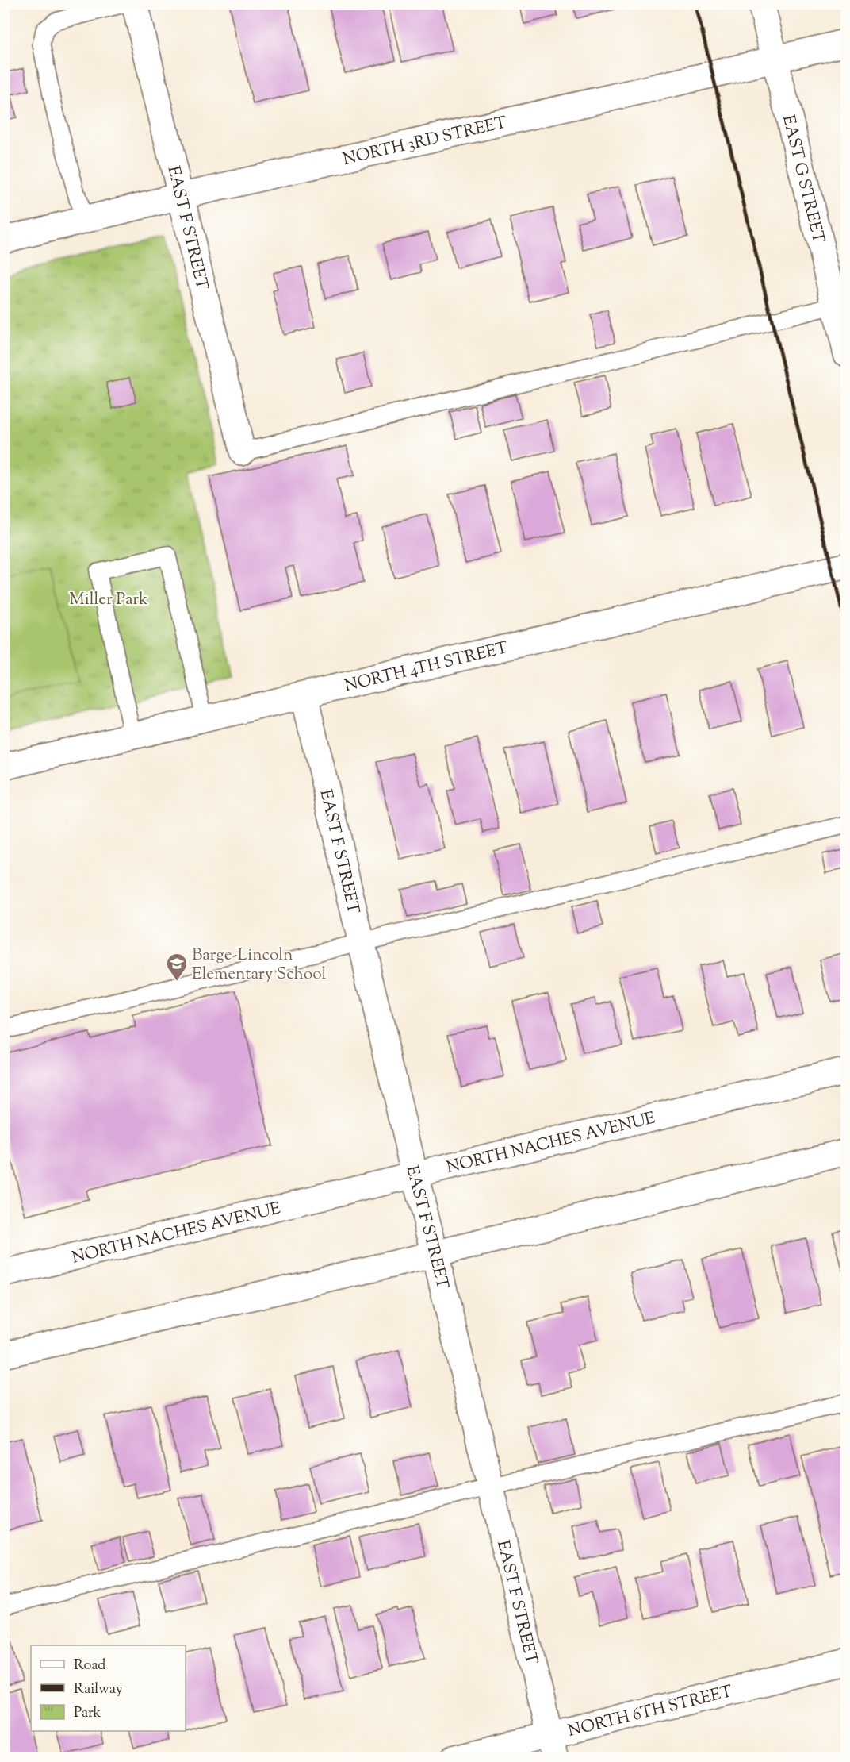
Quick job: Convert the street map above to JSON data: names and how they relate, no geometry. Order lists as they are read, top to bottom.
{
  "streets": {
    "street": [
      "NORTH 3RD STREET",
      "EAST G STREET",
      "EAST F STREET",
      "NORTH 4TH STREET",
      "NORTH NACHES AVENUE",
      "NORTH 6TH STREET"
    ]
  },
  "crossings": [
    ["NORTH 3RD STREET", "EAST G STREET"],
    ["NORTH 3RD STREET", "EAST F STREET"],
    ["EAST F STREET", "NORTH 4TH STREET"],
    ["EAST F STREET", "NORTH NACHES AVENUE"],
    ["EAST F STREET", "NORTH 6TH STREET"]
  ],
  "parks": ["Miller Park"],
  "places": {
    "school or university": ["Barge-Lincoln Elementary School"]
  },
  "legend": ["Road", "Railway", "Park"]
}
